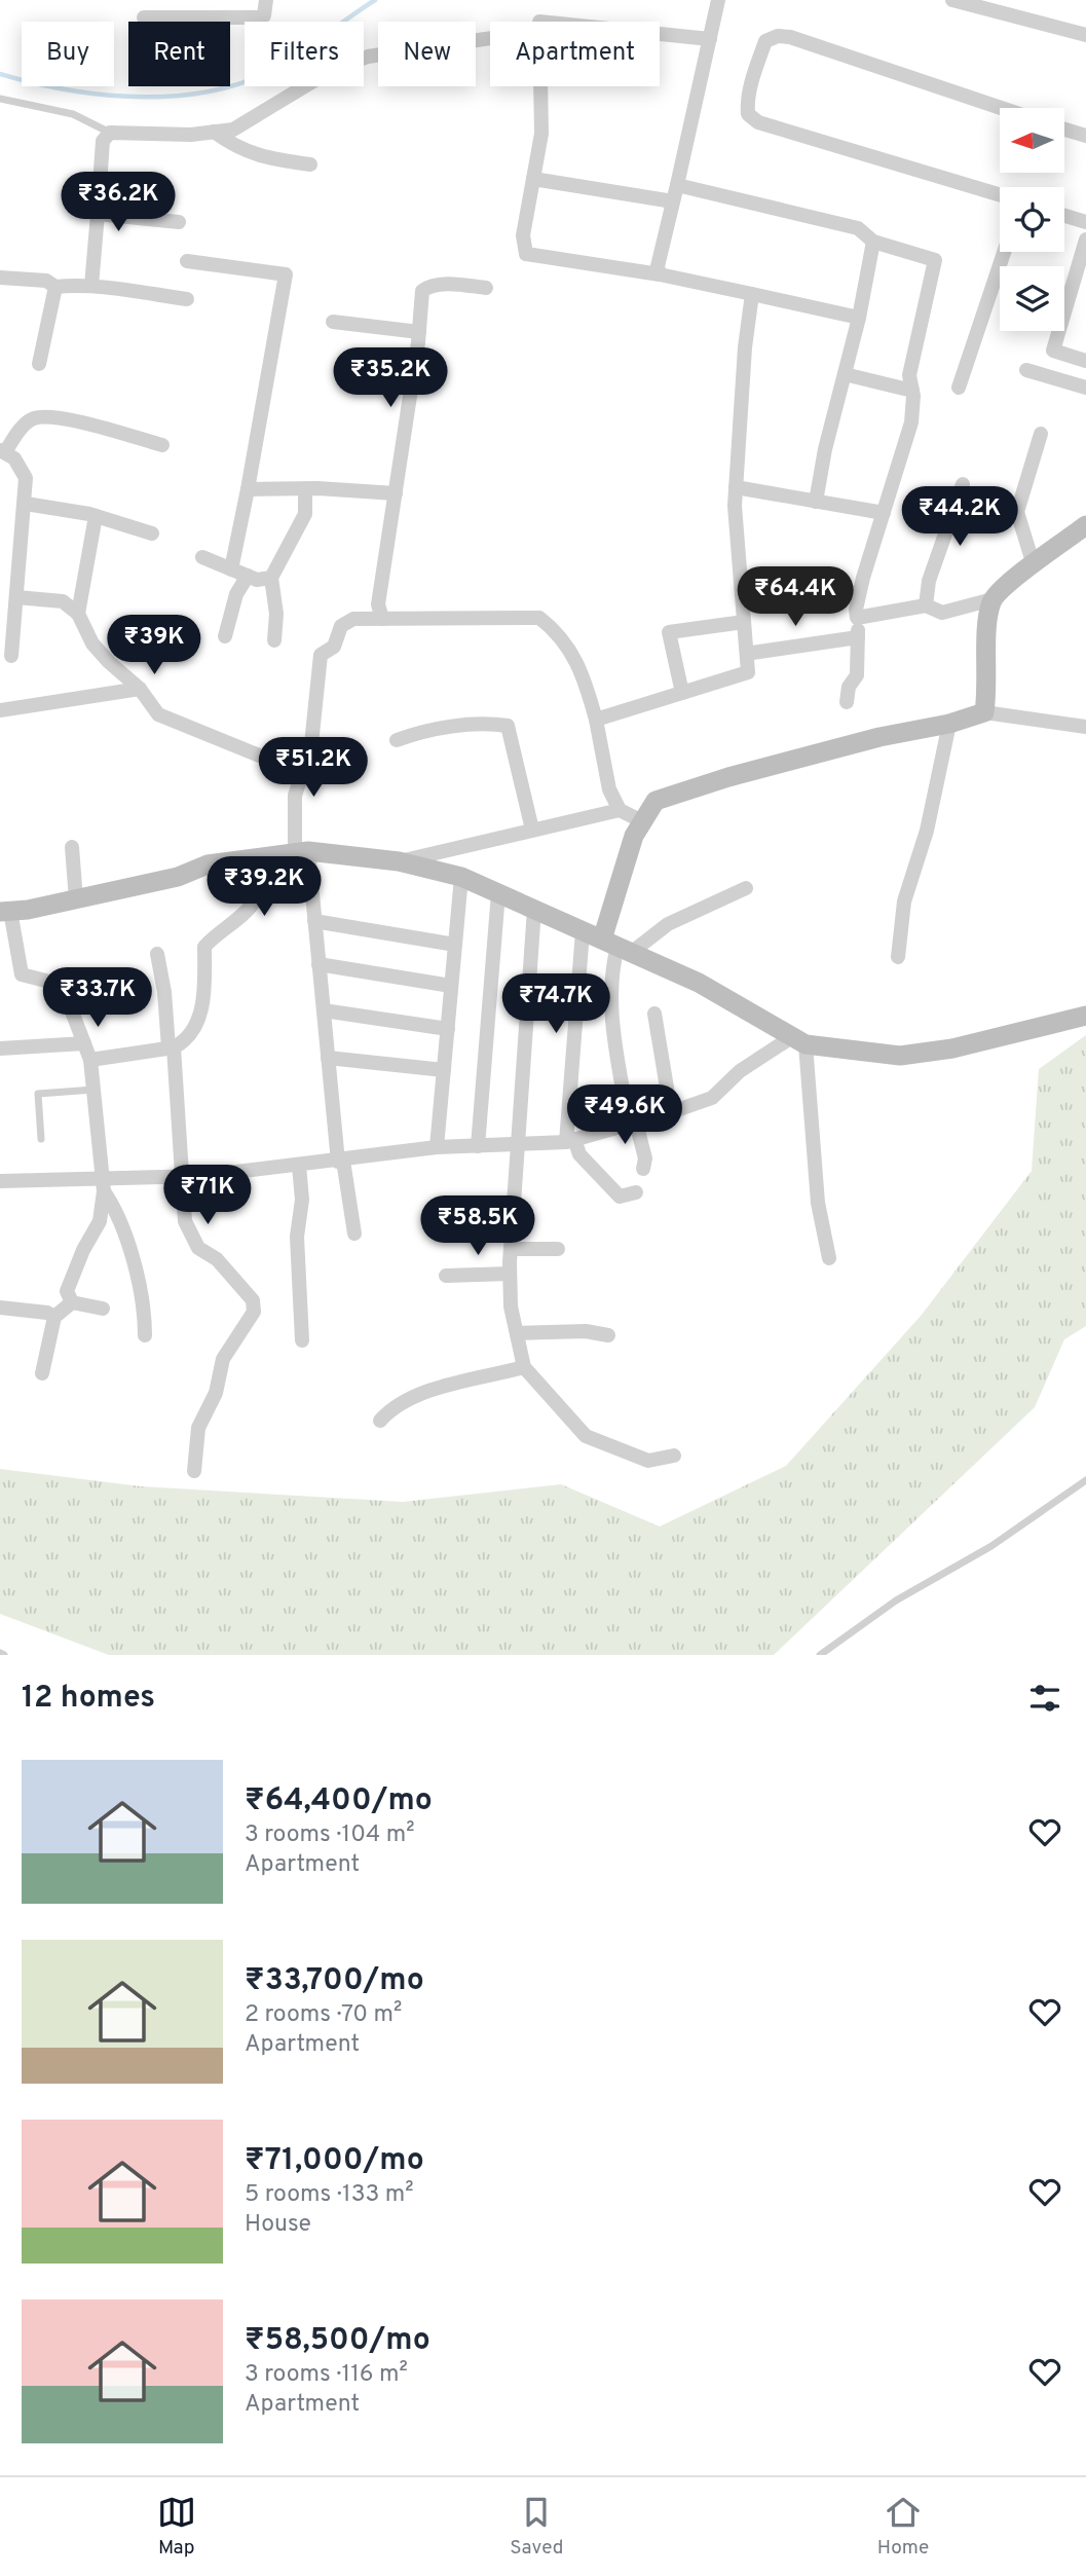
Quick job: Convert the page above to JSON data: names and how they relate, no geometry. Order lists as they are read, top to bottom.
{
  "north": "left",
  "page": {
    "chip": [
      "Buy",
      "Rent",
      "Filters",
      "New",
      "Apartment"
    ],
    "price": [
      "₹36.2K",
      "₹35.2K",
      "₹44.2K",
      "₹64.4K",
      "₹39K",
      "₹51.2K",
      "₹39.2K",
      "₹33.7K",
      "₹74.7K",
      "₹49.6K",
      "₹71K",
      "₹58.5K"
    ],
    "heading": "12 homes",
    "list": [
      {
        "name": "₹64,400/mo",
        "note": "3 rooms · 104 m² · Apartment"
      },
      {
        "name": "₹33,700/mo",
        "note": "2 rooms · 70 m² · Apartment"
      },
      {
        "name": "₹71,000/mo",
        "note": "5 rooms · 133 m² · House"
      },
      {
        "name": "₹58,500/mo",
        "note": "3 rooms · 116 m² · Apartment"
      }
    ],
    "tabs": ["Map", "Saved", "Home"]
  }
}
